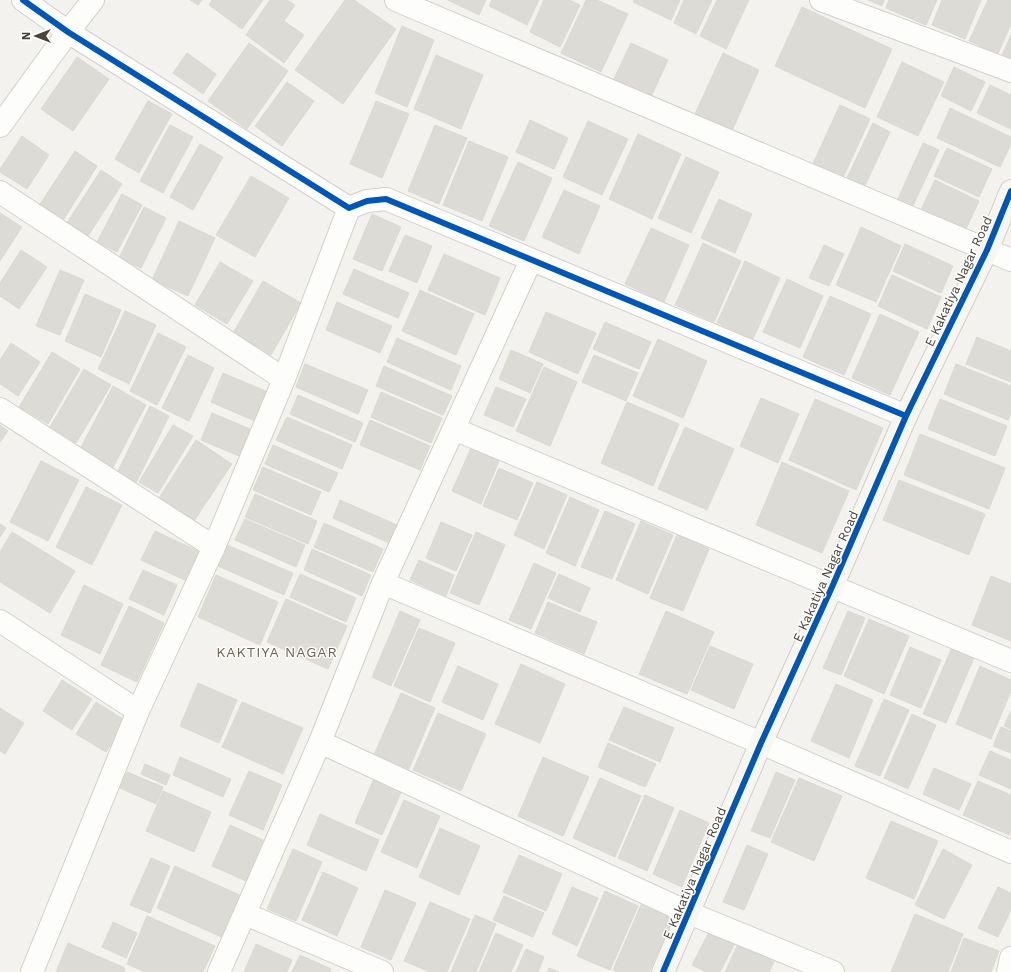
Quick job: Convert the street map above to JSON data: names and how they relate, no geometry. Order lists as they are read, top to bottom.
{
  "streets": {
    "street": ["E Kakatiya Nagar Road"]
  },
  "districts": ["KAKTIYA NAGAR"],
  "north": "left"
}
